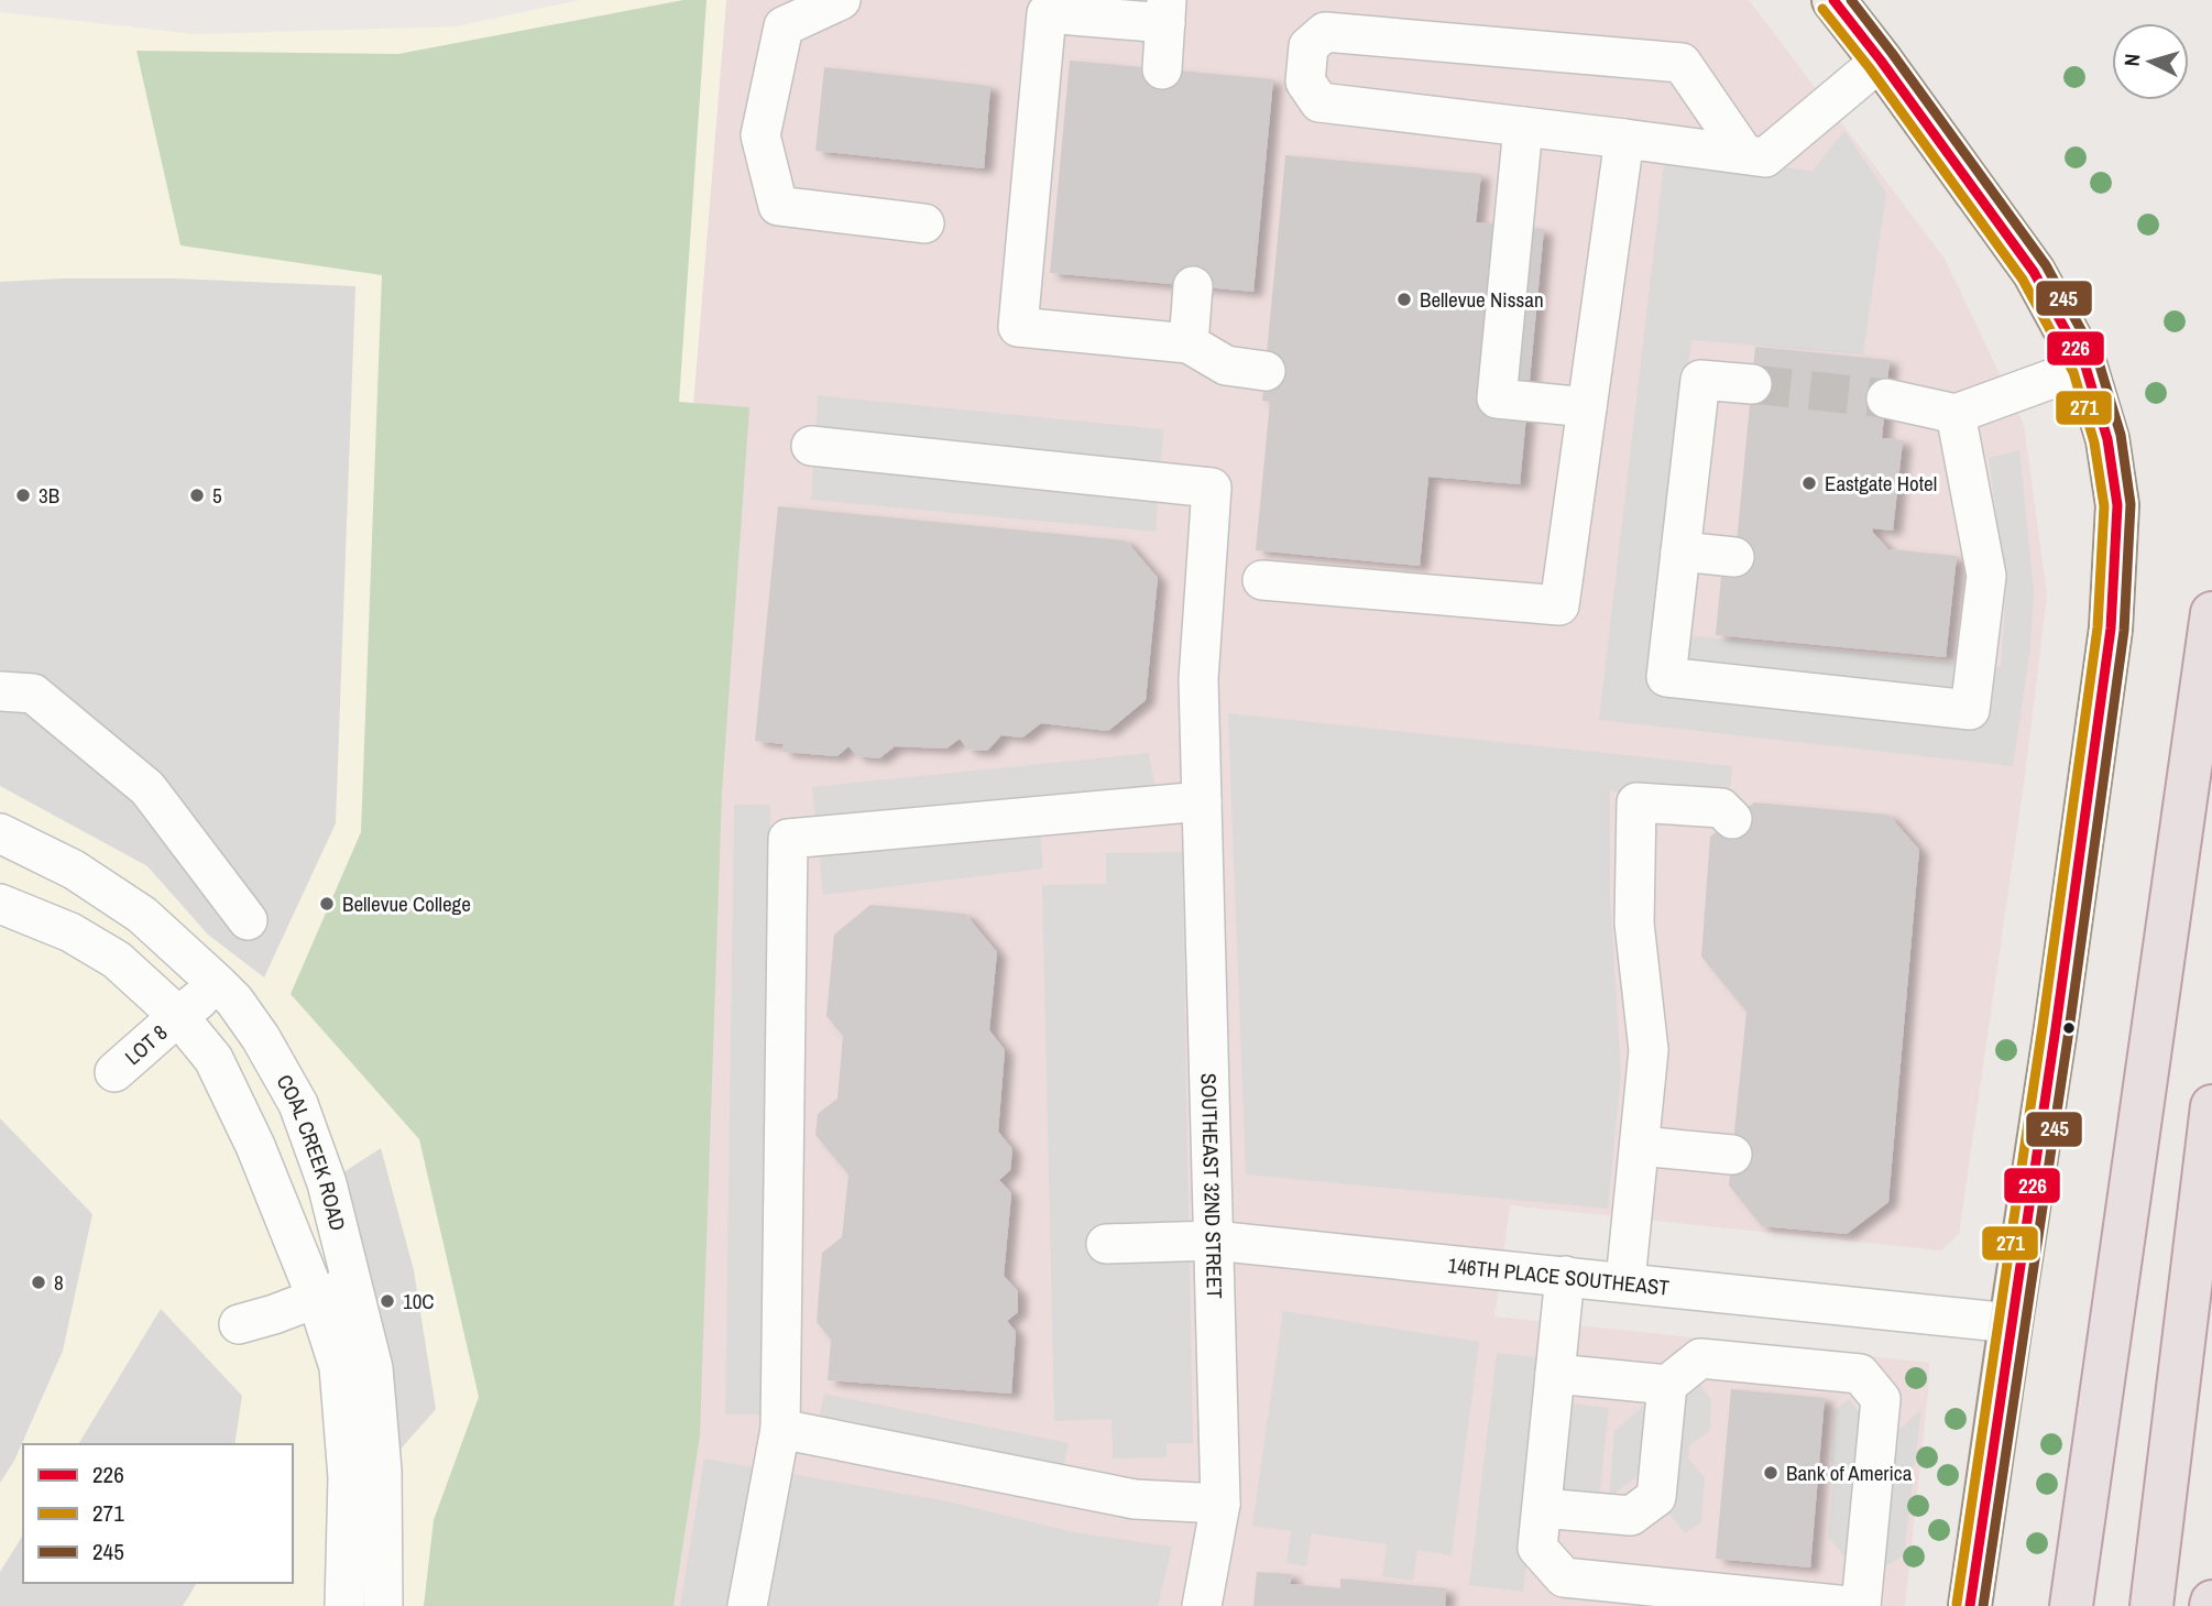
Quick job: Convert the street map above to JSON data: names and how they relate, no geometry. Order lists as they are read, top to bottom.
{
  "streets": {
    "street": [
      "LOT 8",
      "COAL CREEK ROAD",
      "SOUTHEAST 32ND STREET",
      "146TH PLACE SOUTHEAST"
    ]
  },
  "crossings": [
    ["LOT 8", "COAL CREEK ROAD"],
    ["SOUTHEAST 32ND STREET", "146TH PLACE SOUTHEAST"]
  ],
  "places": [
    "Bellevue Nissan",
    "Eastgate Hotel",
    "3B",
    "5",
    "Bellevue College",
    "8",
    "10C",
    "Bank of America"
  ],
  "lines": ["transit line 226", "transit line 245", "transit line 271"],
  "legend": ["226", "271", "245"],
  "north": "left"
}
